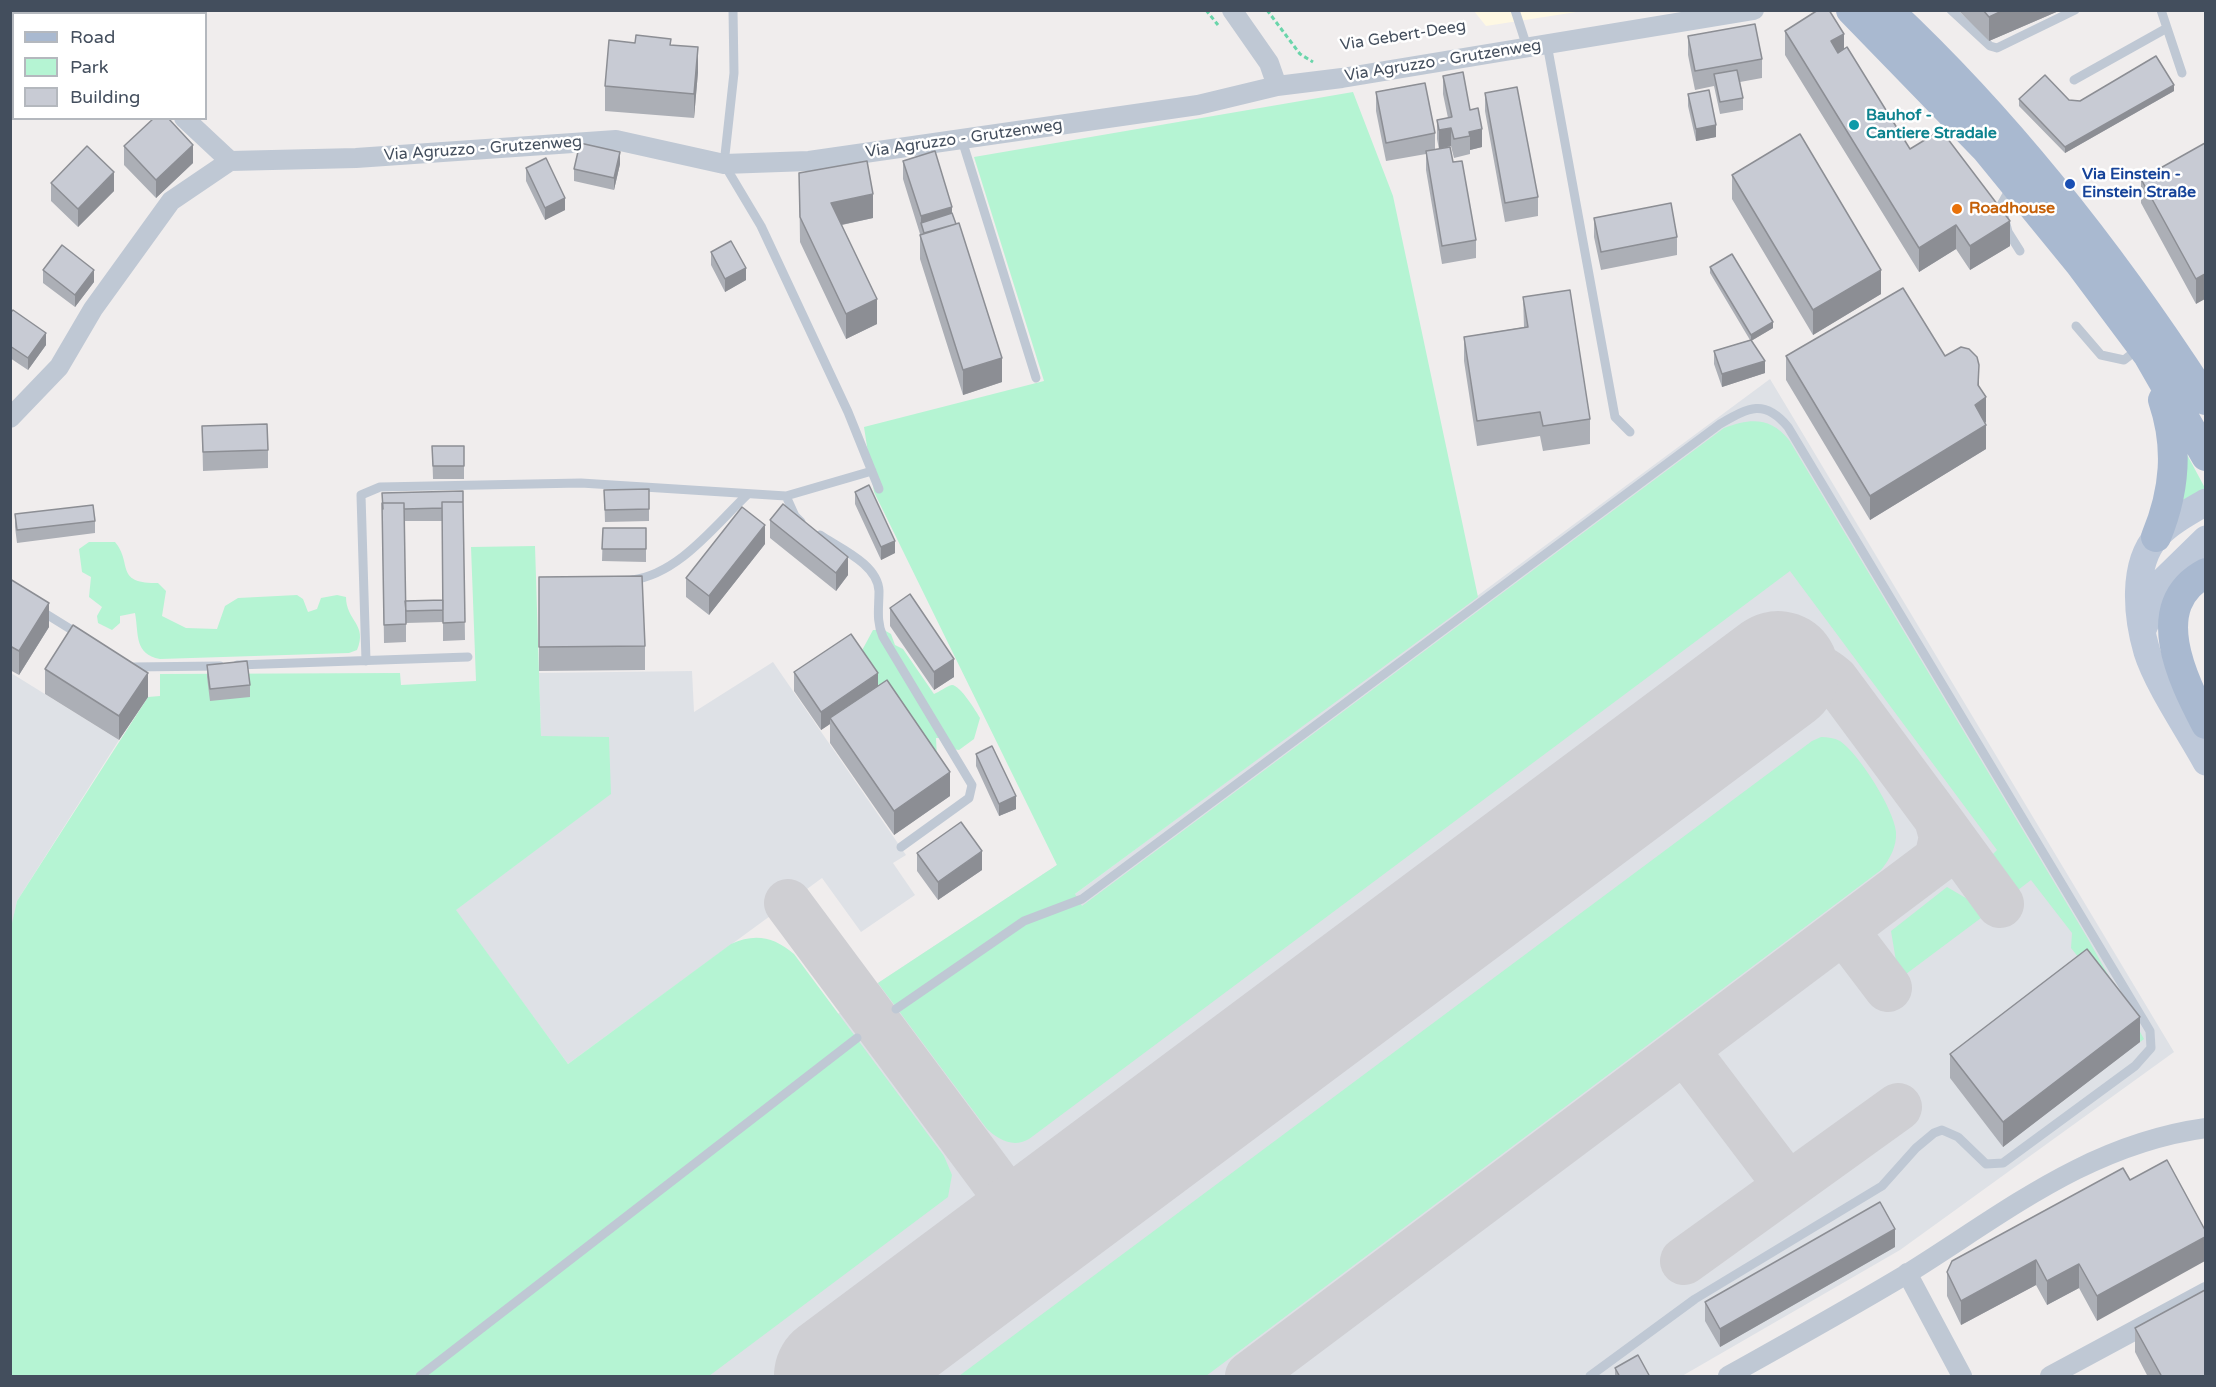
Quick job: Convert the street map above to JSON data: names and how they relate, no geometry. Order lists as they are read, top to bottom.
{
  "streets": {
    "street": ["Via Agruzzo - Grutzenweg"],
    "path": ["Via Gebert-Deeg"]
  },
  "places": ["Bauhof - Cantiere Stradale", "Via Einstein - Einstein Straße", "Roadhouse"],
  "legend": ["Road", "Park", "Building"]
}
